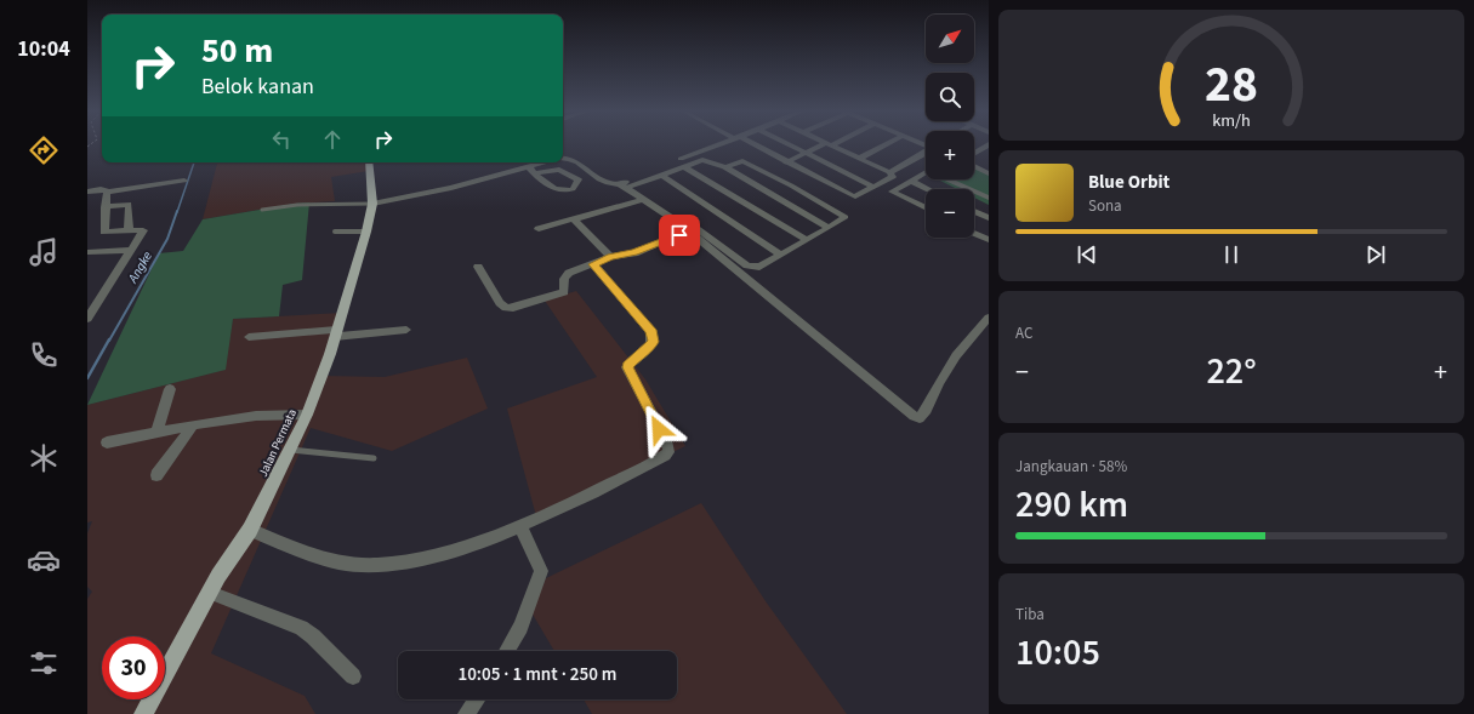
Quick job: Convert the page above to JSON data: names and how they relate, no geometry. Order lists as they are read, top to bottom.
{
  "streets": {
    "main road": ["Jalan Permata"]
  },
  "water": ["Angke"],
  "north": "top right",
  "page": {
    "tabs": "10:04",
    "map_buttons": ["+", "−"],
    "turn": ["50 m", "Belok kanan"],
    "song": ["Blue Orbit", "Sona"],
    "tile": [
      "AC",
      ["Jangkauan · 58%", "290 km"],
      ["Tiba", "10:05"]
    ],
    "heat": ["−", "22°", "+"],
    "limit": "30",
    "trip": "10:05 · 1 mnt · 250 m",
    "gauge": ["28", "km/h"]
  }
}
